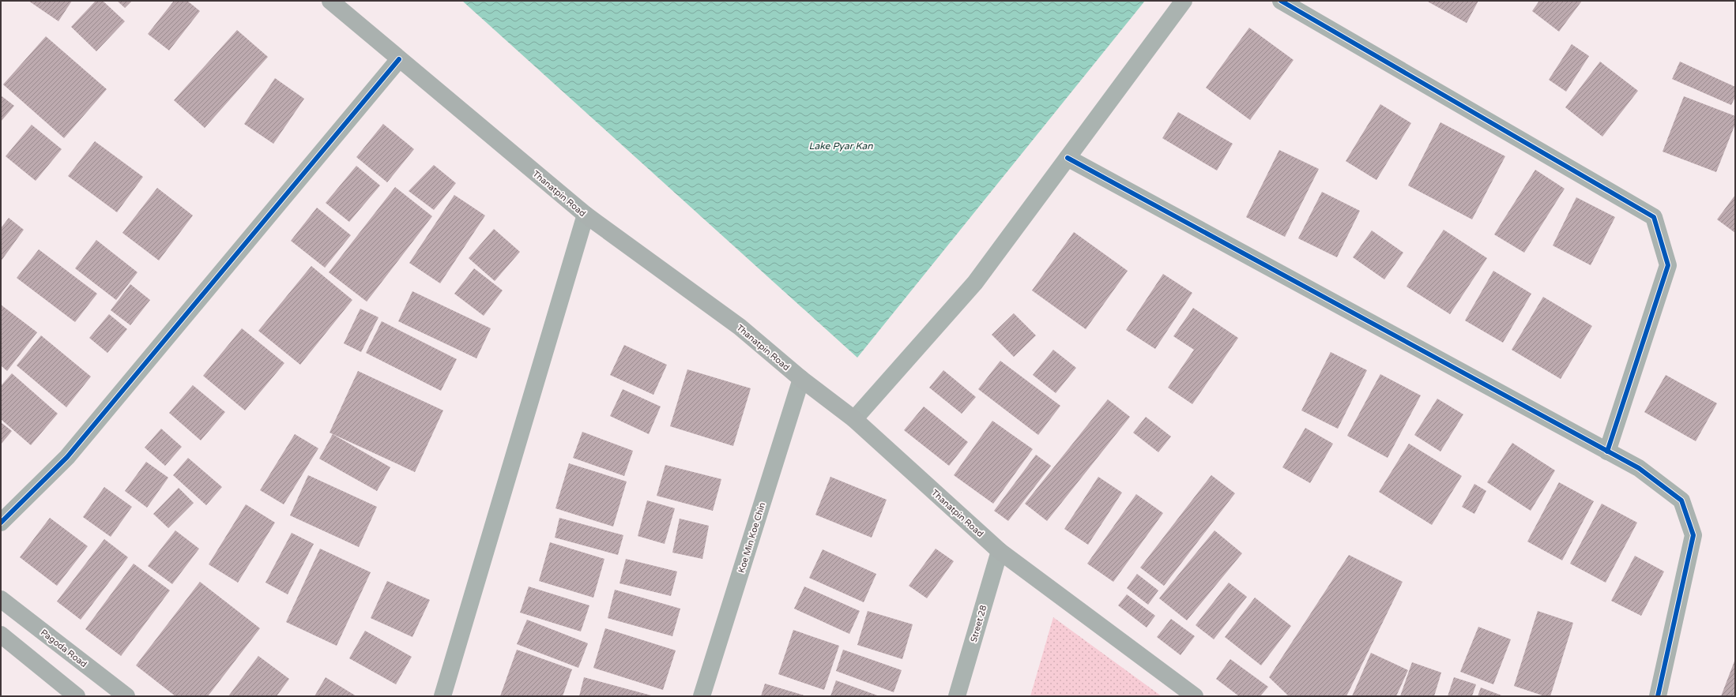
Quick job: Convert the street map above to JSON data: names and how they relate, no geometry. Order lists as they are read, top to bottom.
{
  "streets": {
    "main road": ["Thanatpin Road", "Pagoda Road"],
    "street": ["Koe Min Koe Chin", "Street 28"]
  },
  "crossings": [
    ["Thanatpin Road", "Koe Min Koe Chin"],
    ["Thanatpin Road", "Street 28"]
  ],
  "water": ["Lake Pyar Kan"]
}
